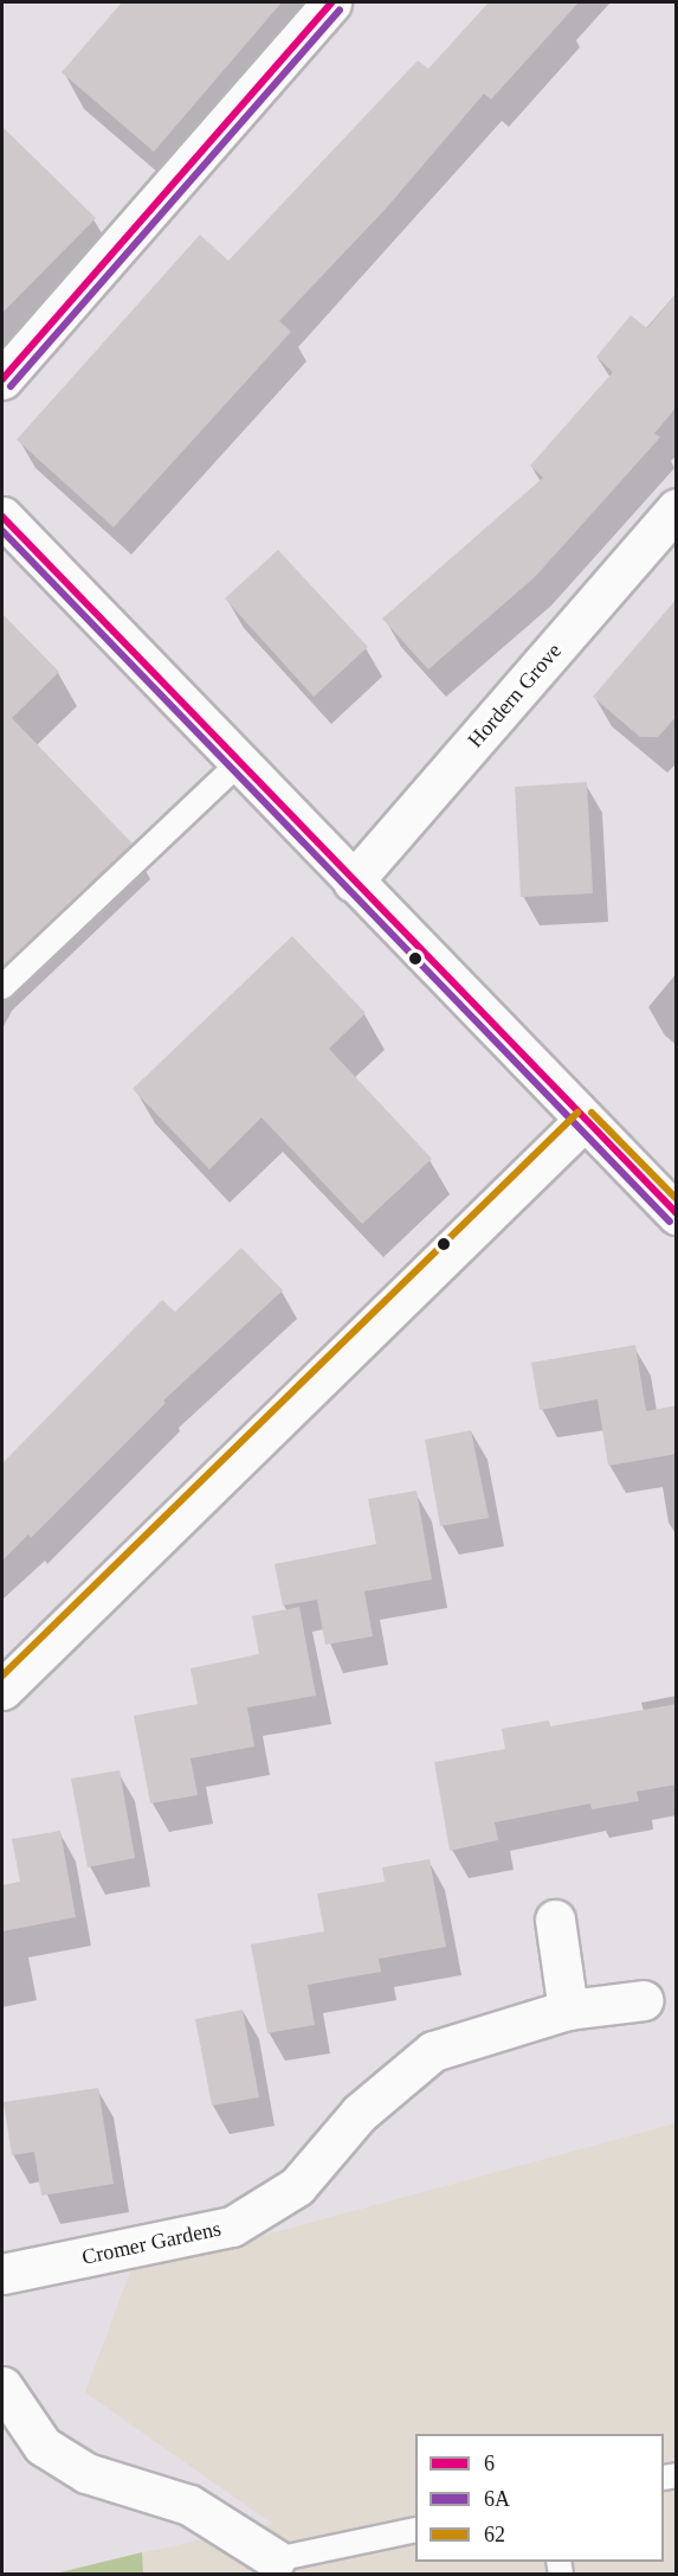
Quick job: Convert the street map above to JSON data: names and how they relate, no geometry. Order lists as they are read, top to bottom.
{
  "streets": {
    "street": ["Hordern Grove", "Cromer Gardens"]
  },
  "lines": ["transit line 6", "transit line 6A", "transit line 62"],
  "legend": ["6", "6A", "62"]
}
